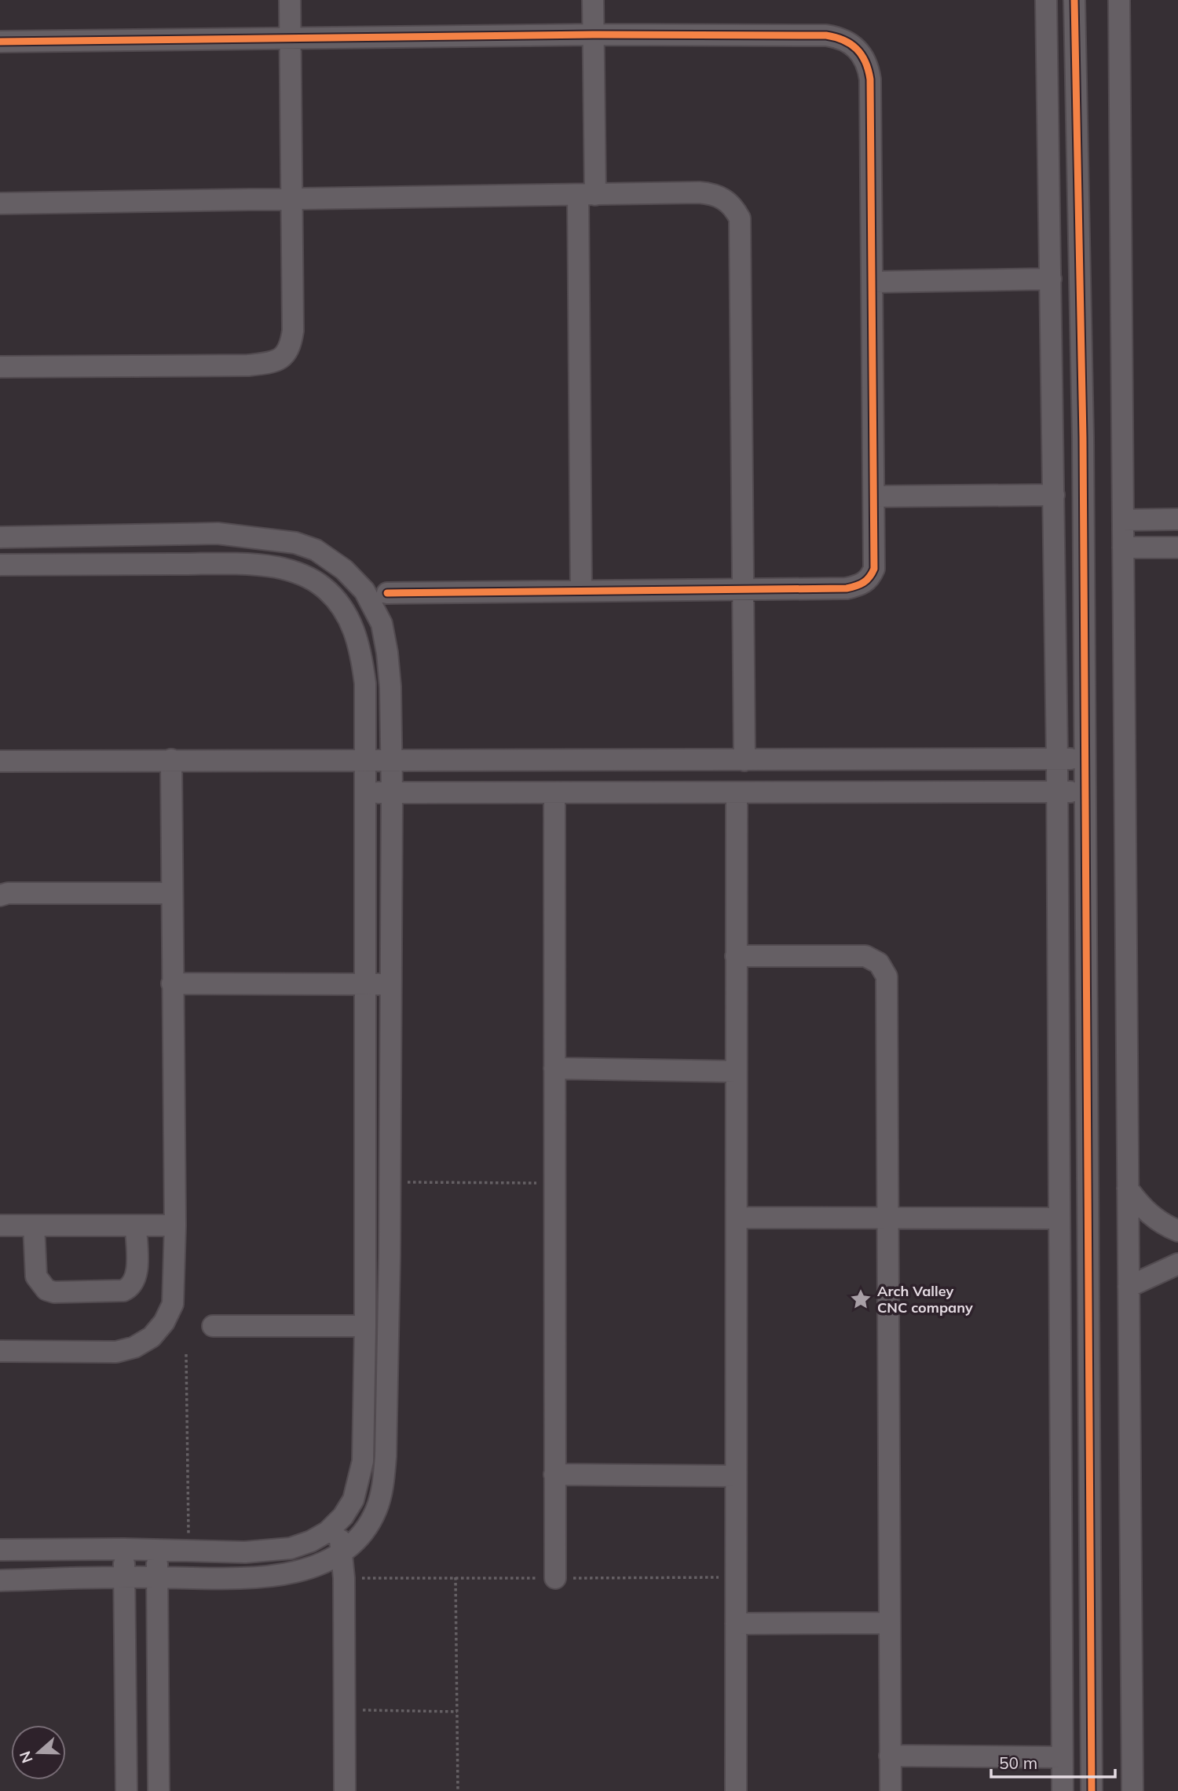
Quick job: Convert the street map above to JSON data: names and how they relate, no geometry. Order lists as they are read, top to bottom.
{
  "places": {
    "place": ["Arch Valley CNC company"]
  },
  "scale_bar": "50 m",
  "north": "left"
}
